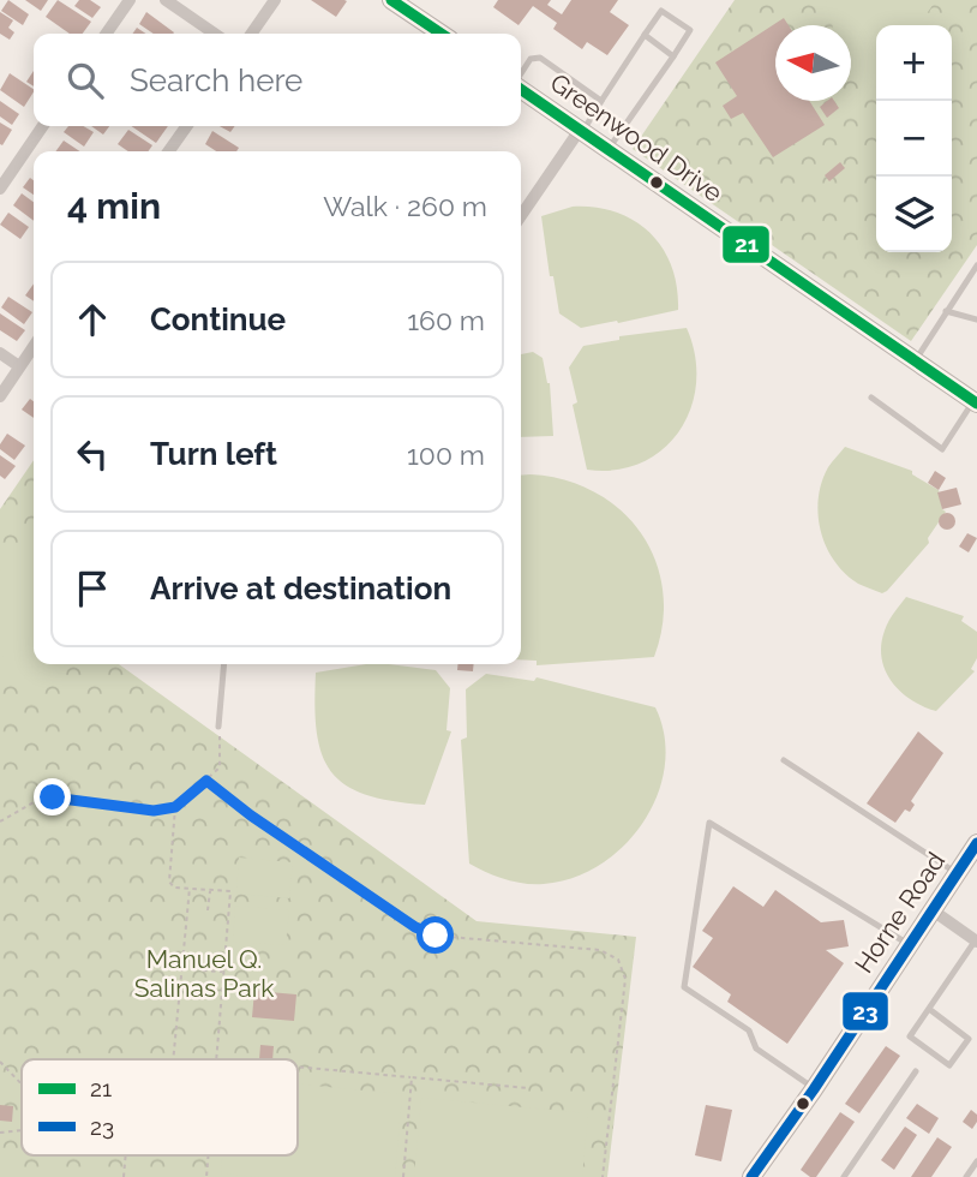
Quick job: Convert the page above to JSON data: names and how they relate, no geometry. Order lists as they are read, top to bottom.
{
  "streets": {
    "main road": ["Greenwood Drive", "Horne Road"]
  },
  "parks": ["Manuel Q. Salinas Park"],
  "lines": ["transit line 21", "transit line 23"],
  "legend": ["21", "23"],
  "north": "left",
  "page": {
    "map_buttons": ["+", "−"],
    "search": "Search here",
    "heading": ["4 min", "Walk · 260 m"],
    "list": [
      ["Continue", "160 m"],
      ["Turn left", "100 m"],
      "Arrive at destination"
    ]
  }
}
